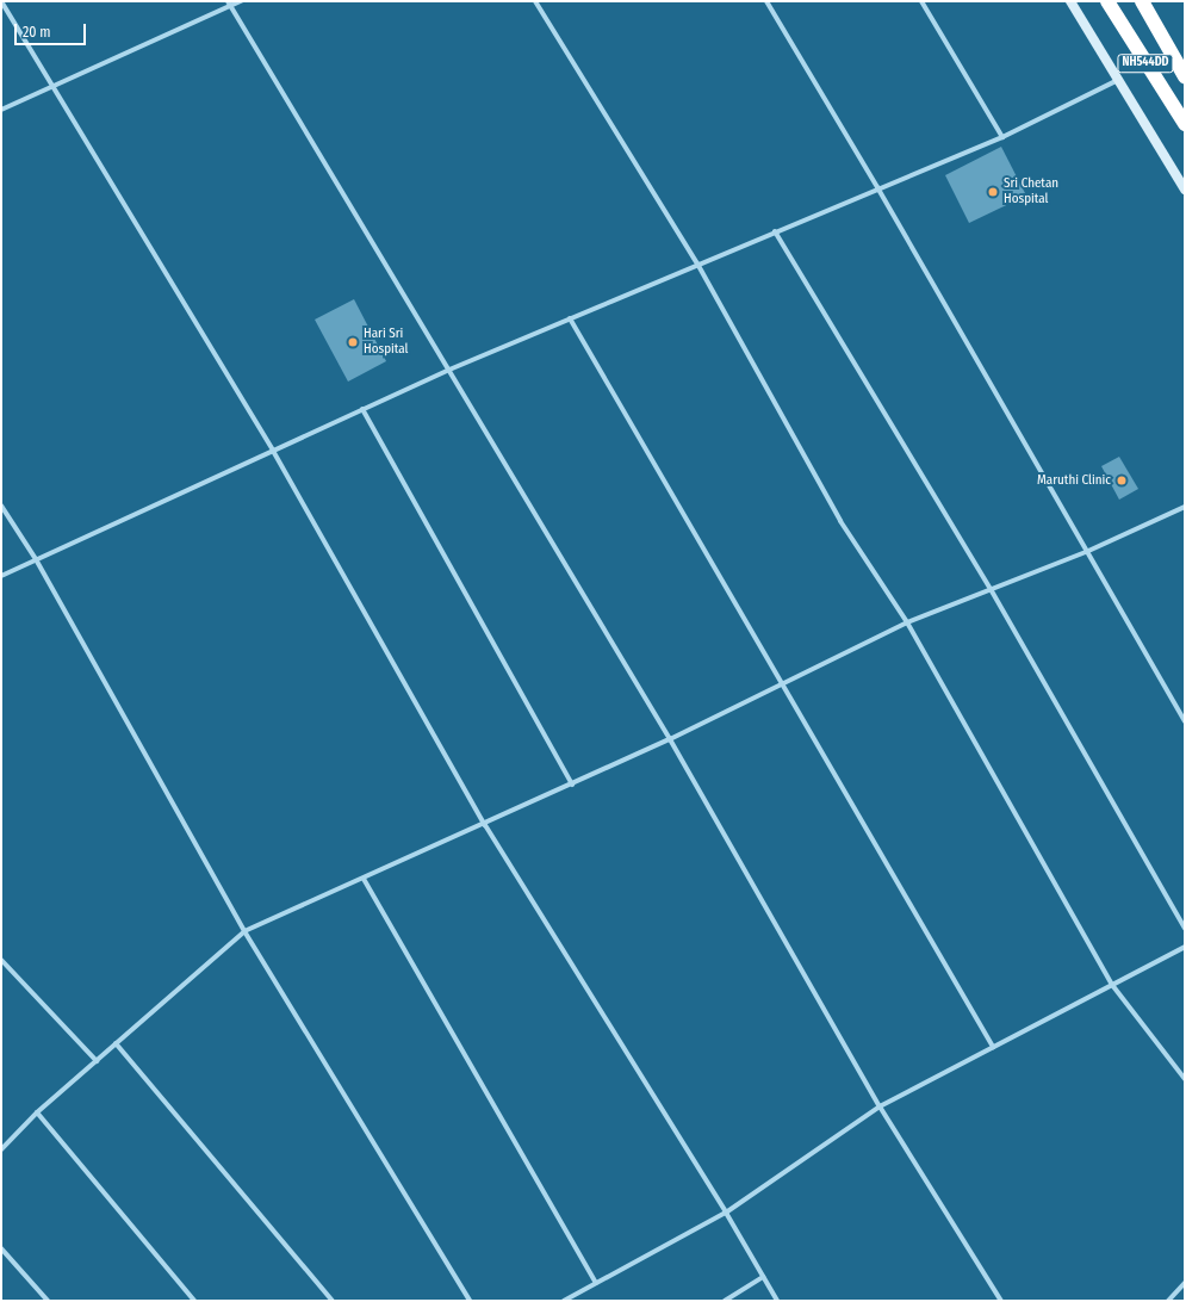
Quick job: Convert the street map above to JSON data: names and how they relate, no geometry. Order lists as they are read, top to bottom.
{
  "streets": {
    "highway": ["NH544DD"]
  },
  "places": ["Sri Chetan Hospital", "Hari Sri Hospital", "Maruthi Clinic"],
  "scale_bar": "20 m"
}
